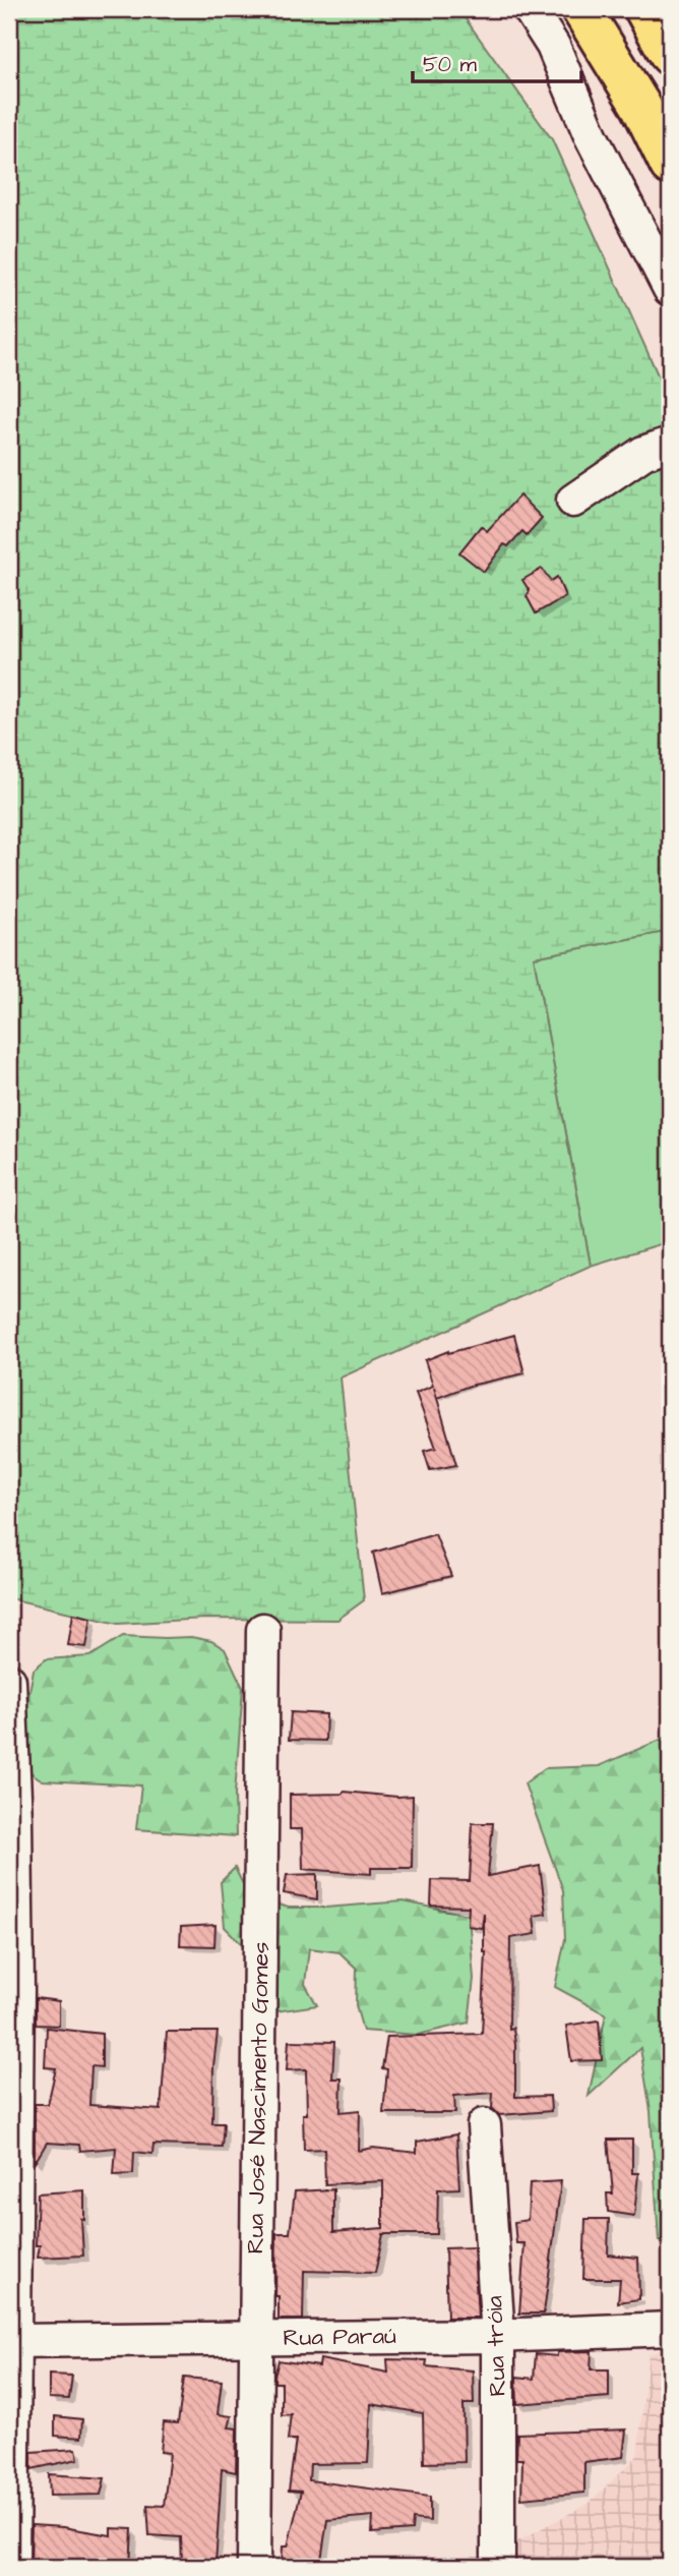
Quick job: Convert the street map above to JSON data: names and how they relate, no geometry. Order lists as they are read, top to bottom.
{
  "streets": {
    "street": ["Rua José Nascimento Gomes", "Rua Paraú", "Rua tróia"]
  },
  "crossings": [
    ["Rua José Nascimento Gomes", "Rua Paraú"],
    ["Rua Paraú", "Rua tróia"]
  ],
  "scale_bar": "50 m"
}
